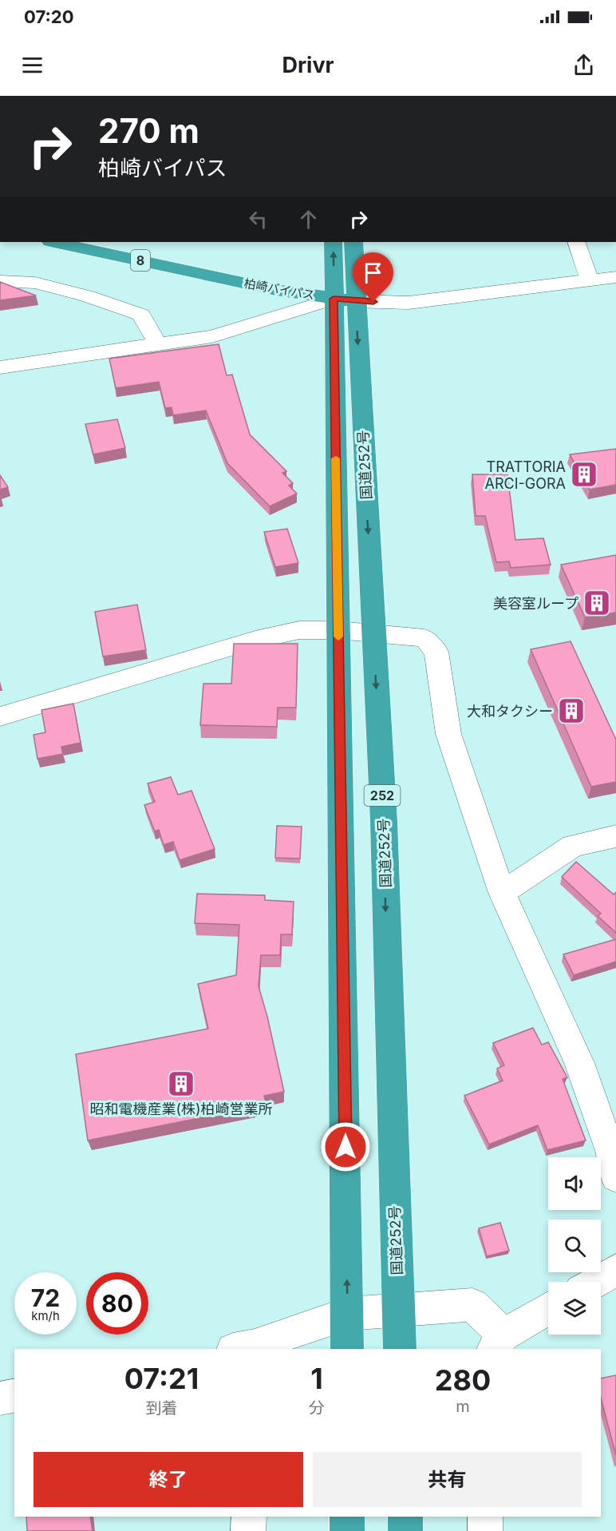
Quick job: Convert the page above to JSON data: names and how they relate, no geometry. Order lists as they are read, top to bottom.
{
  "streets": {
    "highway": [
      "8",
      "柏崎バイパス",
      "国道252号",
      "252"
    ]
  },
  "crossings": [
    ["柏崎バイパス", "国道252号"]
  ],
  "places": {
    "building": [
      "TRATTORIA ARCI-GORA",
      "美容室ループ",
      "大和タクシー",
      "昭和電機産業(株)柏崎営業所"
    ]
  },
  "page": {
    "status": "07:20",
    "header": "Drivr",
    "turn": ["270 m", "柏崎バイパス"],
    "speed": "72 km/h",
    "limit": "80",
    "eta": [
      "07:21",
      "到着",
      "1",
      "分",
      "280",
      "m"
    ],
    "buttons": ["終了", "共有"]
  }
}
